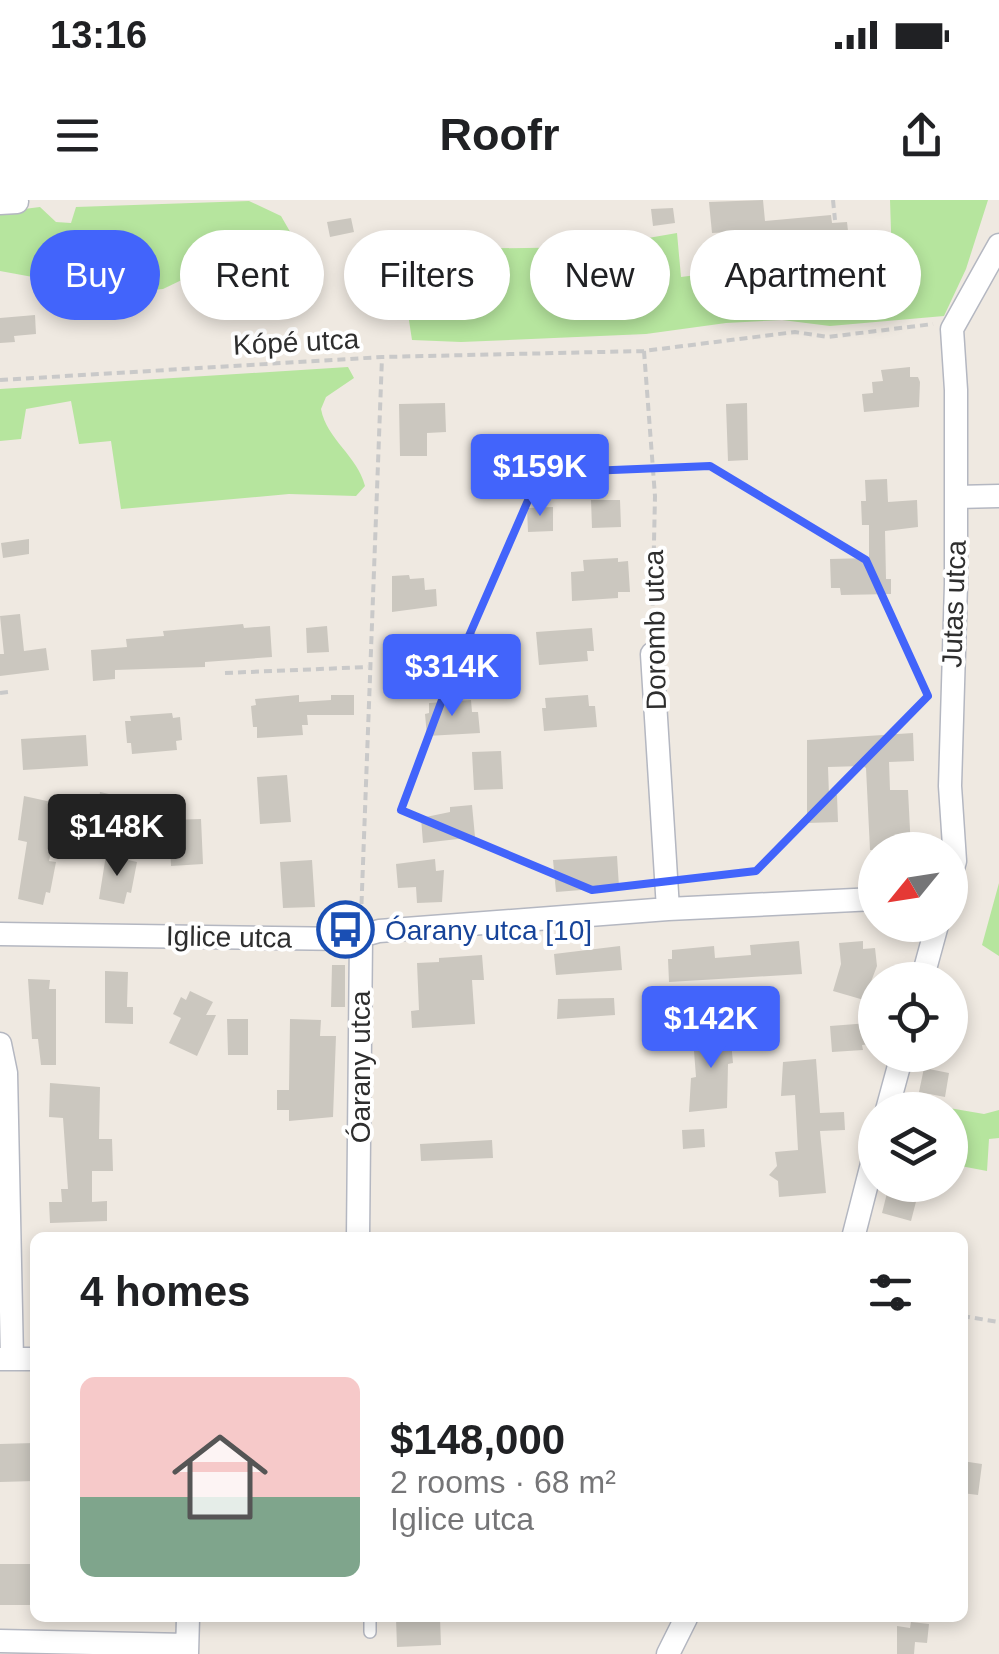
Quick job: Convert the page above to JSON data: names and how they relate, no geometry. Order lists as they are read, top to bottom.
{
  "streets": {
    "street": [
      "Jutas utca",
      "Doromb utca",
      "Iglice utca",
      "Óarany utca"
    ],
    "path": ["Kópé utca"]
  },
  "crossings": [
    ["Kópé utca", "Jutas utca"],
    ["Kópé utca", "Doromb utca"],
    ["Doromb utca", "Iglice utca"],
    ["Iglice utca", "Óarany utca"]
  ],
  "places": {
    "bus stop": ["Óarany utca [10]"]
  },
  "north": "bottom left",
  "page": {
    "status": "13:16",
    "header": "Roofr",
    "chip": [
      "Buy",
      "Rent",
      "Filters",
      "New",
      "Apartment"
    ],
    "price": [
      "$159K",
      "$314K",
      "$148K",
      "$142K"
    ],
    "heading": "4 homes",
    "list": [
      {
        "name": "$148,000",
        "note": "2 rooms · 68 m² · Iglice utca"
      }
    ]
  }
}
